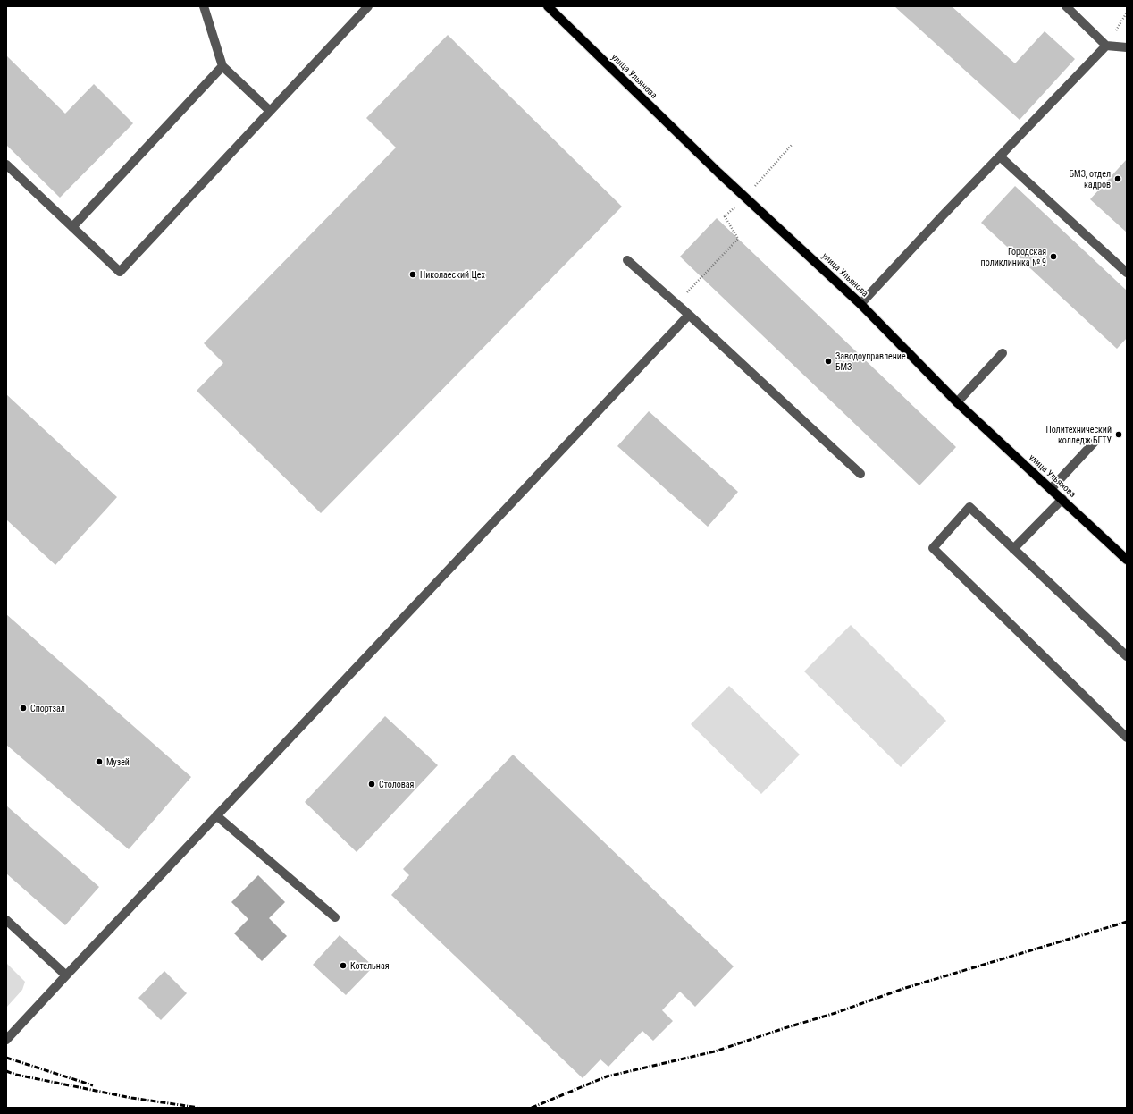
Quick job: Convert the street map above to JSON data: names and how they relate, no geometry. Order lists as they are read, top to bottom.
{
  "streets": {
    "main road": ["улица Ульянова"]
  },
  "places": [
    "БМЗ, отдел кадров",
    "Городская поликлиника № 9",
    "Николаеский Цех",
    "Заводоуправление БМЗ",
    "Политехнический колледж БГТУ",
    "Спортзал",
    "Музей",
    "Столовая",
    "Котельная"
  ]
}
